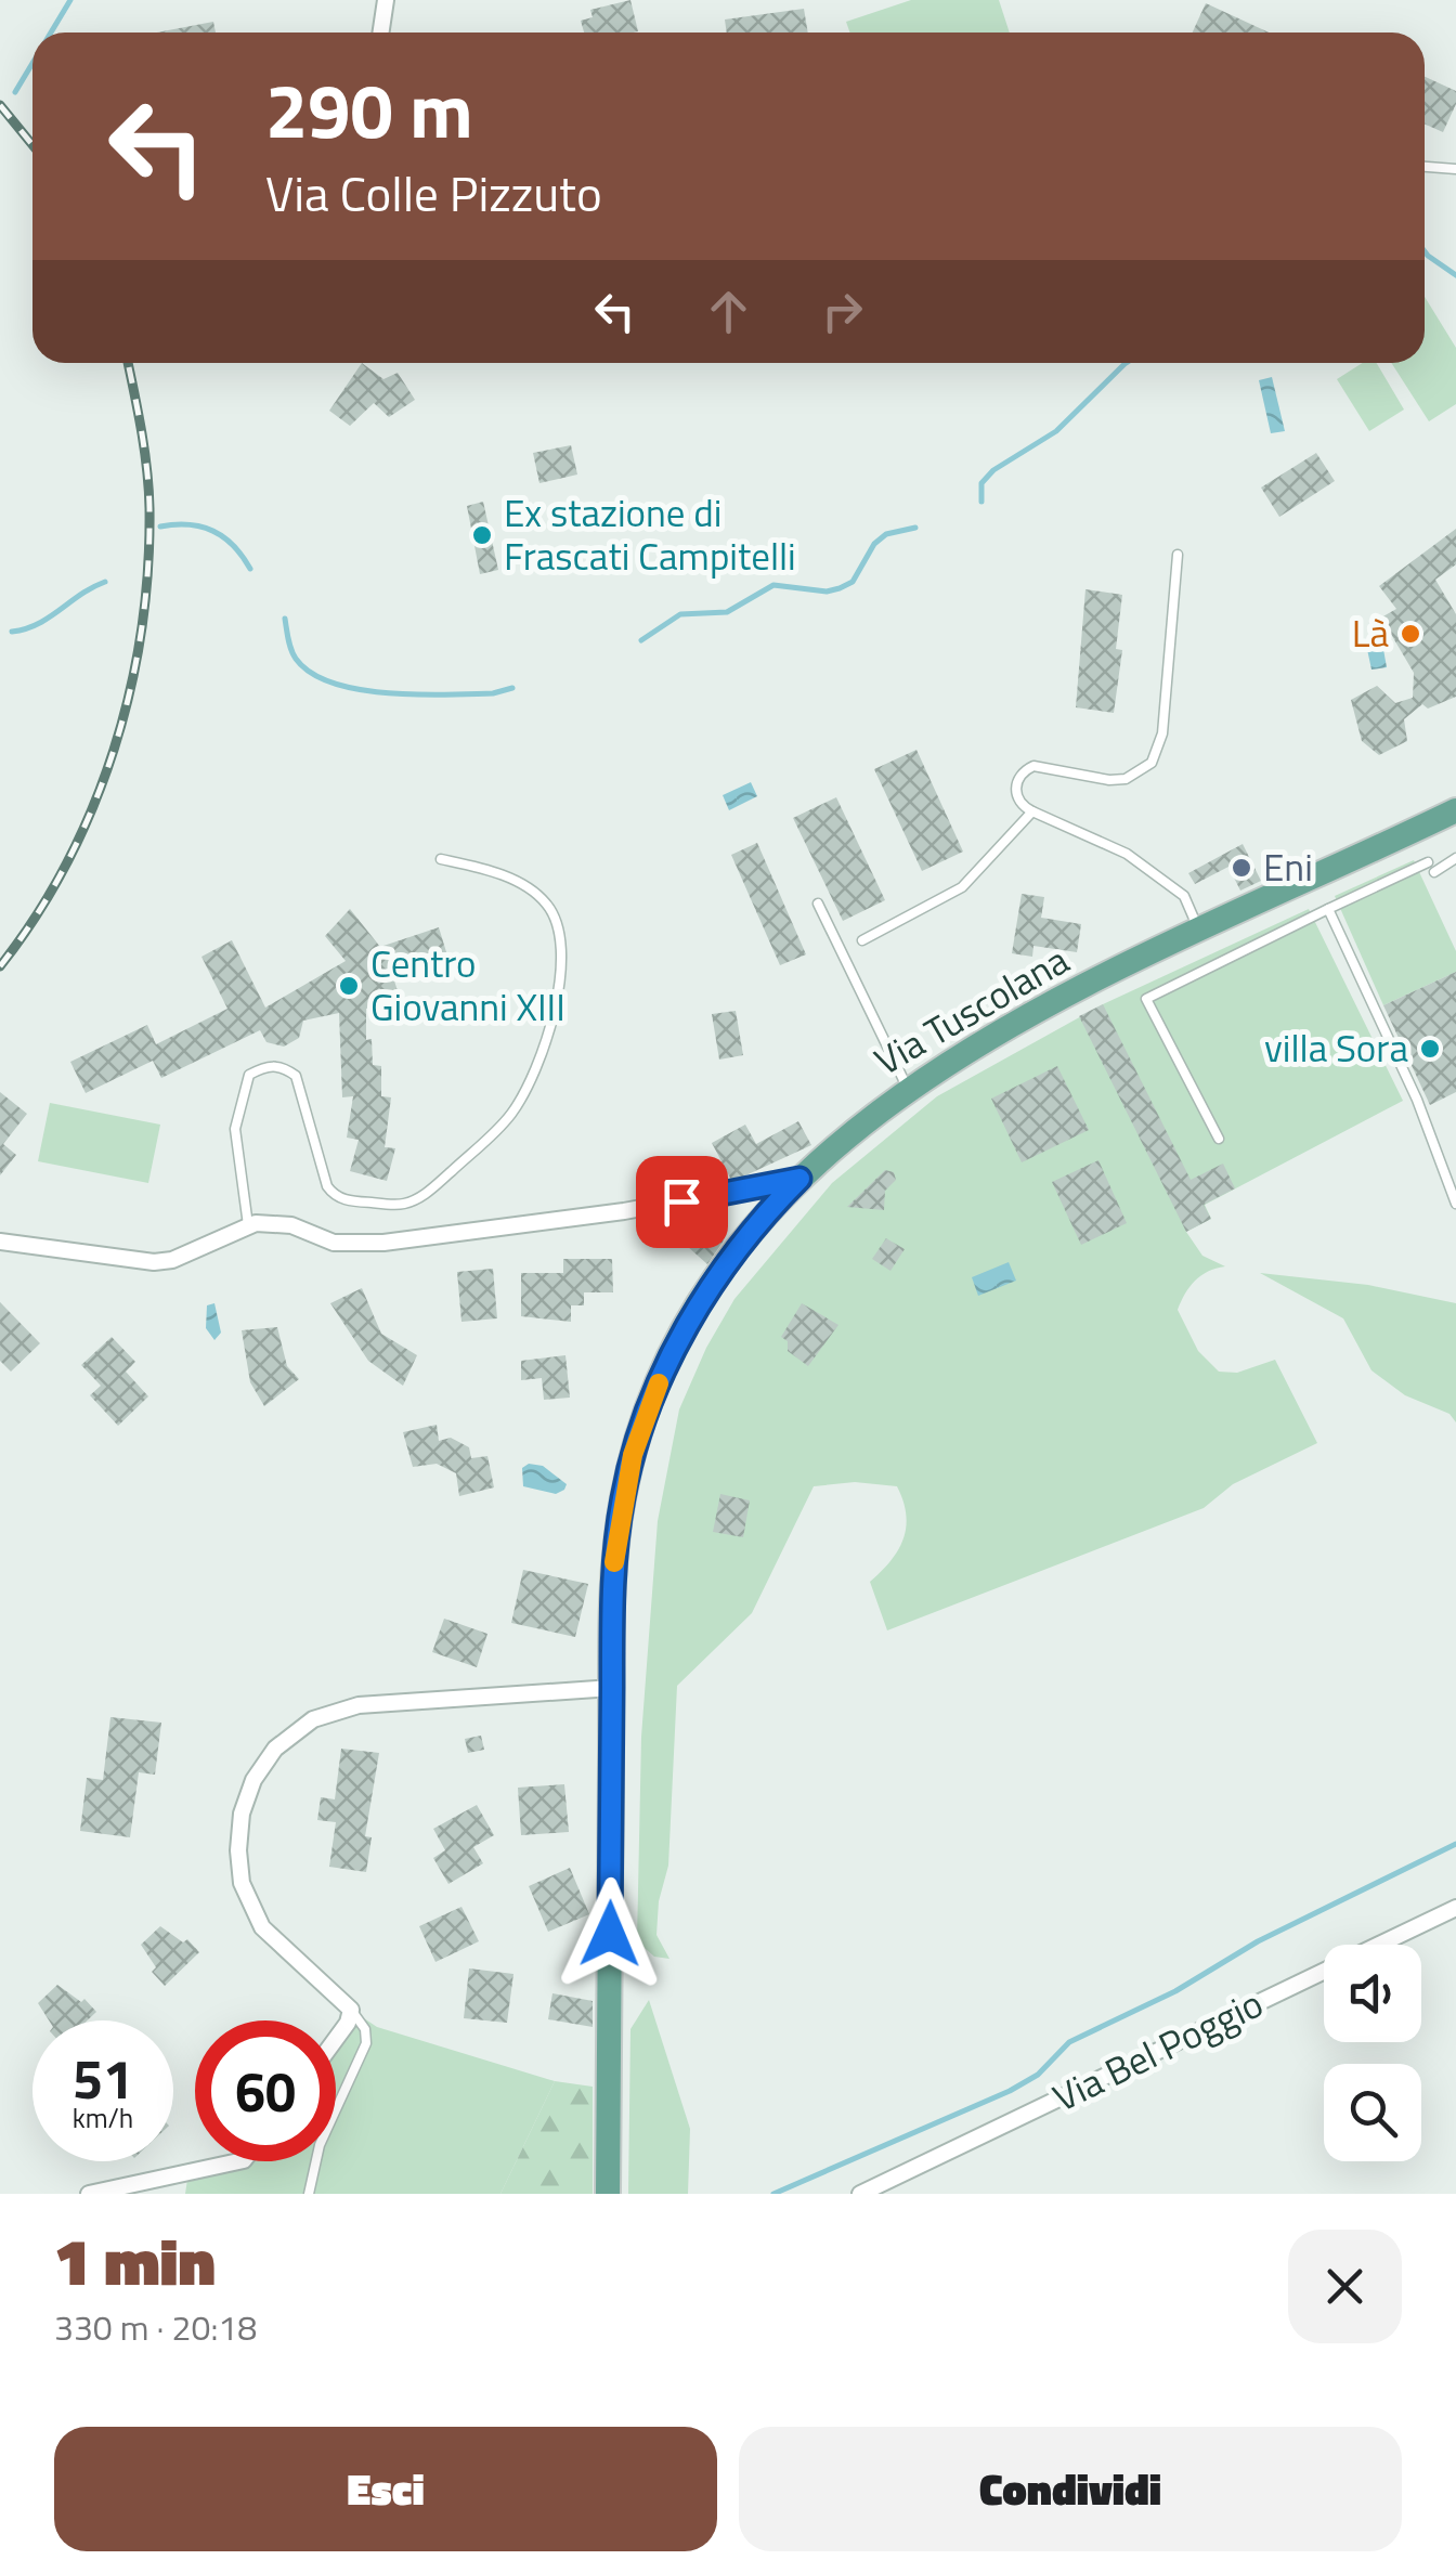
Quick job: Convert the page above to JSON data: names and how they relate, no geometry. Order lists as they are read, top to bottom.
{
  "streets": {
    "main road": ["Via Tuscolana"],
    "street": ["Via Bel Poggio"]
  },
  "places": [
    "Ex stazione di Frascati Campitelli",
    "Là",
    "Eni",
    "Centro Giovanni XIII",
    "villa Sora"
  ],
  "page": {
    "turn": ["290 m", "Via Colle Pizzuto"],
    "speed": "51 km/h",
    "limit": "60",
    "heading": ["1 min", "330 m · 20:18"],
    "buttons": ["Esci", "Condividi"]
  }
}
